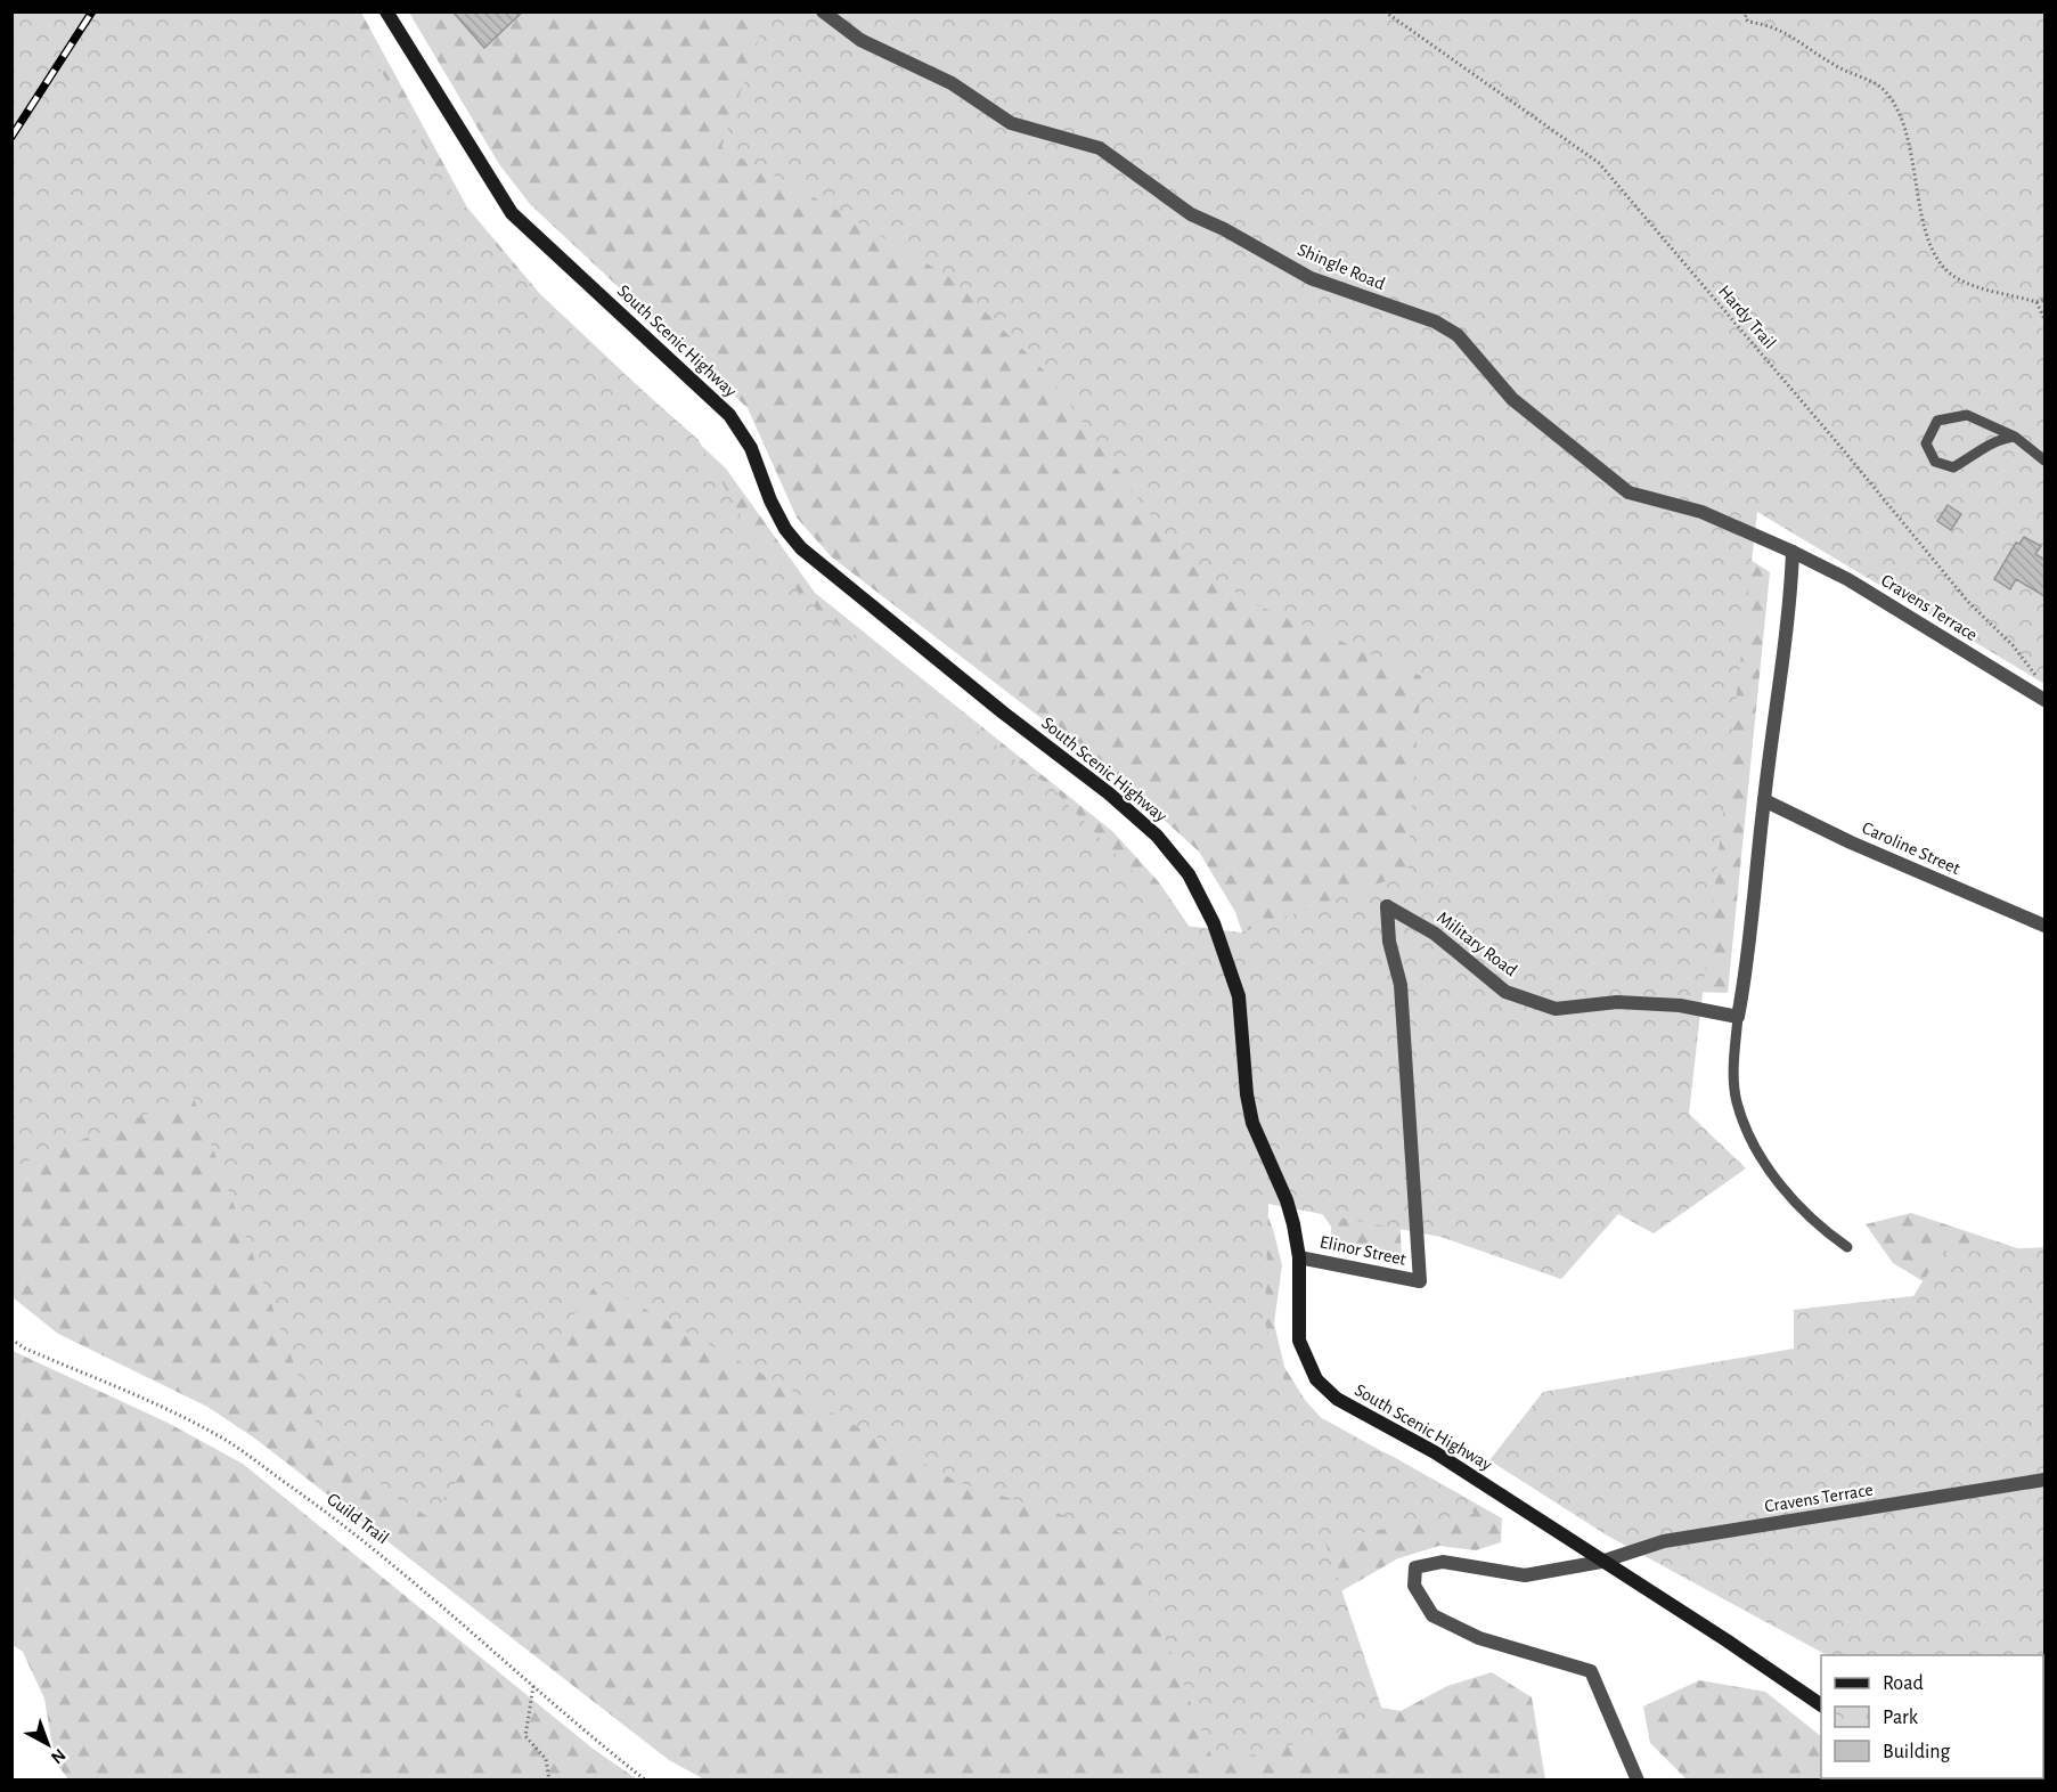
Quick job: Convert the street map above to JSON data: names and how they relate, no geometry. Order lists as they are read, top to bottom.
{
  "streets": {
    "main road": ["South Scenic Highway"],
    "street": [
      "Shingle Road",
      "Cravens Terrace",
      "Caroline Street",
      "Military Road",
      "Elinor Street"
    ],
    "path": ["Hardy Trail", "Guild Trail"]
  },
  "crossings": [
    ["Shingle Road", "Cravens Terrace"],
    ["South Scenic Highway", "Cravens Terrace"],
    ["South Scenic Highway", "Elinor Street"],
    ["Military Road", "Elinor Street"]
  ],
  "legend": ["Road", "Park", "Building"],
  "north": "bottom right"
}
